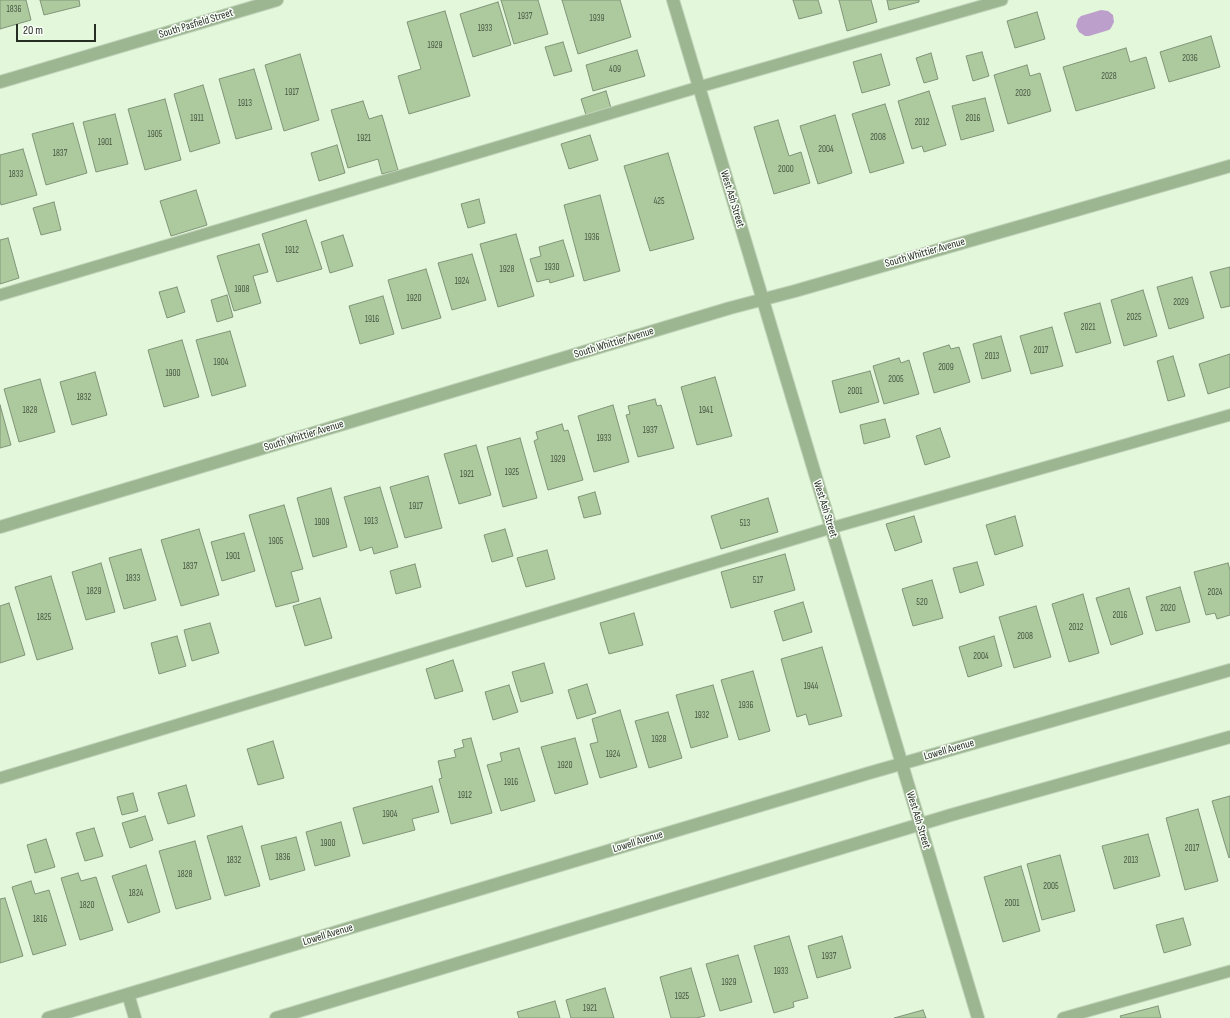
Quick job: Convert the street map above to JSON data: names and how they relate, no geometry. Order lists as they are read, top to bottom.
{
  "streets": {
    "street": [
      "South Pasfield Street",
      "West Ash Street",
      "South Whittier Avenue",
      "Lowell Avenue"
    ]
  },
  "crossings": [
    ["West Ash Street", "South Whittier Avenue"],
    ["West Ash Street", "Lowell Avenue"]
  ],
  "house_numbers": [
    "1836",
    "1937",
    "1939",
    "1933",
    "1929",
    "2036",
    "409",
    "2028",
    "1917",
    "2020",
    "1913",
    "1911",
    "2016",
    "2012",
    "1905",
    "2008",
    "1921",
    "1901",
    "2004",
    "1837",
    "2000",
    "1833",
    "425",
    "1936",
    "1912",
    "1930",
    "1928",
    "1924",
    "1908",
    "1920",
    "2029",
    "2025",
    "1916",
    "2021",
    "2017",
    "2013",
    "1904",
    "2009",
    "1900",
    "2005",
    "2001",
    "1832",
    "1828",
    "1941",
    "1937",
    "1933",
    "1929",
    "1925",
    "1921",
    "1917",
    "1913",
    "1909",
    "513",
    "1905",
    "1901",
    "1837",
    "1833",
    "517",
    "1829",
    "2024",
    "520",
    "2020",
    "2016",
    "1825",
    "2012",
    "2008",
    "2004",
    "1944",
    "1936",
    "1932",
    "1928",
    "1924",
    "1920",
    "1916",
    "1912",
    "1904",
    "1900",
    "2017",
    "1836",
    "1832",
    "2013",
    "1828",
    "2005",
    "1824",
    "2001",
    "1820",
    "1816",
    "1937",
    "1933",
    "1929",
    "1925",
    "1921"
  ],
  "scale_bar": "20 m"
}
